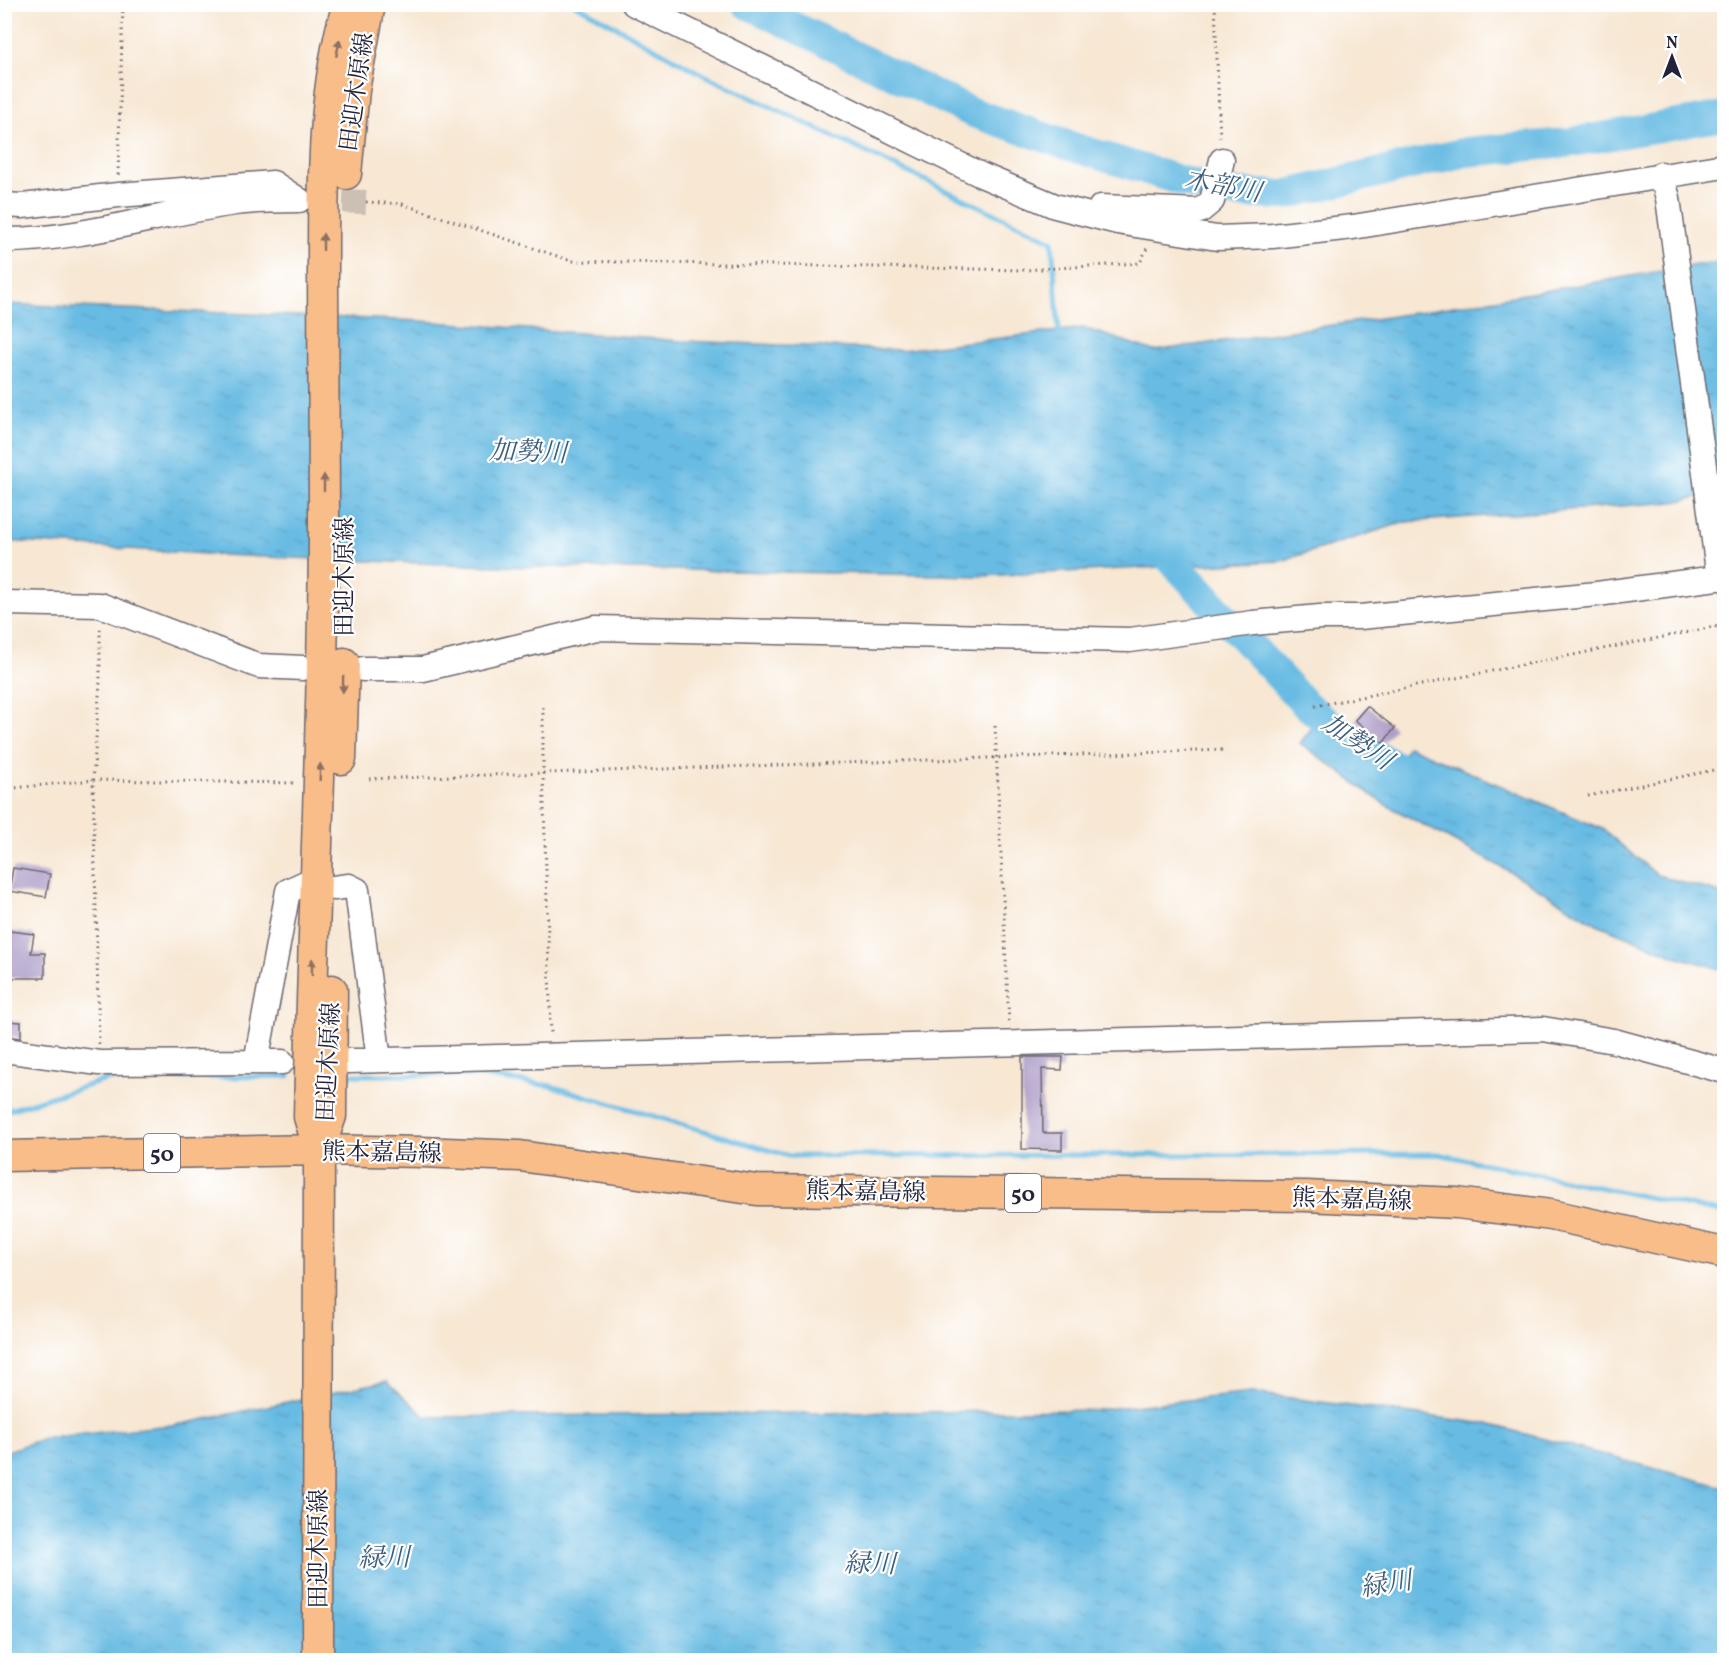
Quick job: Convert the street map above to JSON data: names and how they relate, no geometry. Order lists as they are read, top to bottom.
{
  "streets": {
    "main road": ["田迎木原線", "熊本嘉島線", "50"]
  },
  "crossings": [
    ["田迎木原線", "熊本嘉島線"]
  ],
  "water": ["木部川", "加勢川", "緑川"],
  "north": "top"
}
